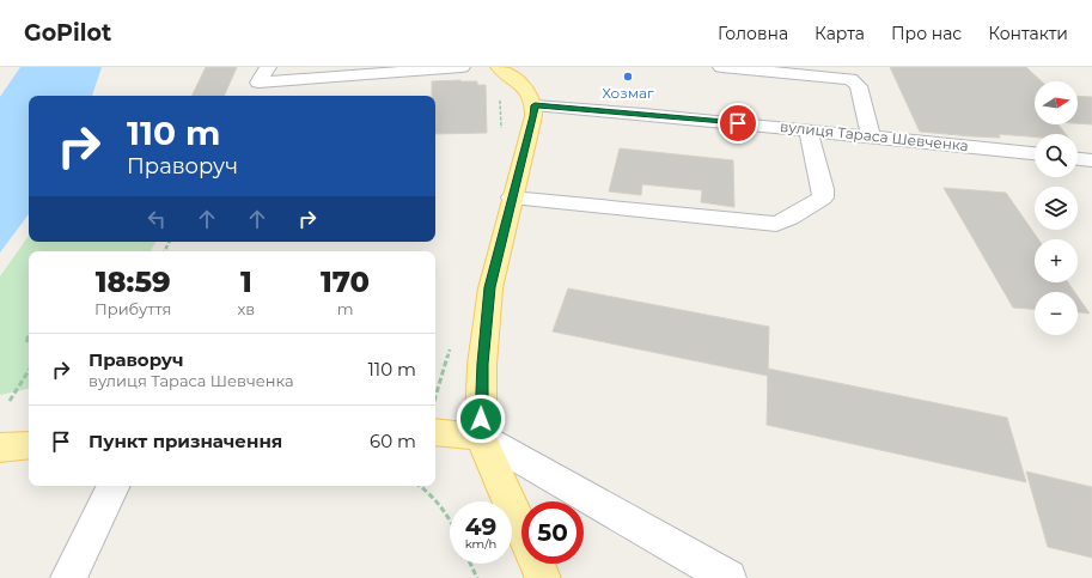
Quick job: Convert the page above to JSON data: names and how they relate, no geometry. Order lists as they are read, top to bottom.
{
  "streets": {
    "street": ["вулиця Тараса Шевченка"]
  },
  "places": ["Хозмаг"],
  "north": "right",
  "page": {
    "header": "GoPilot",
    "nav": [
      "Головна",
      "Карта",
      "Про нас",
      "Контакти"
    ],
    "map_buttons": ["+", "−"],
    "turn": ["110 m", "Праворуч"],
    "eta": [
      "18:59",
      "Прибуття",
      "1",
      "хв",
      "170",
      "m"
    ],
    "list": [
      {
        "name": "Праворуч",
        "note": "вулиця Тараса Шевченка",
        "value": "110 m"
      },
      {
        "name": "Пункт призначення",
        "value": "60 m"
      }
    ],
    "speed": "49 km/h",
    "limit": "50"
  }
}
